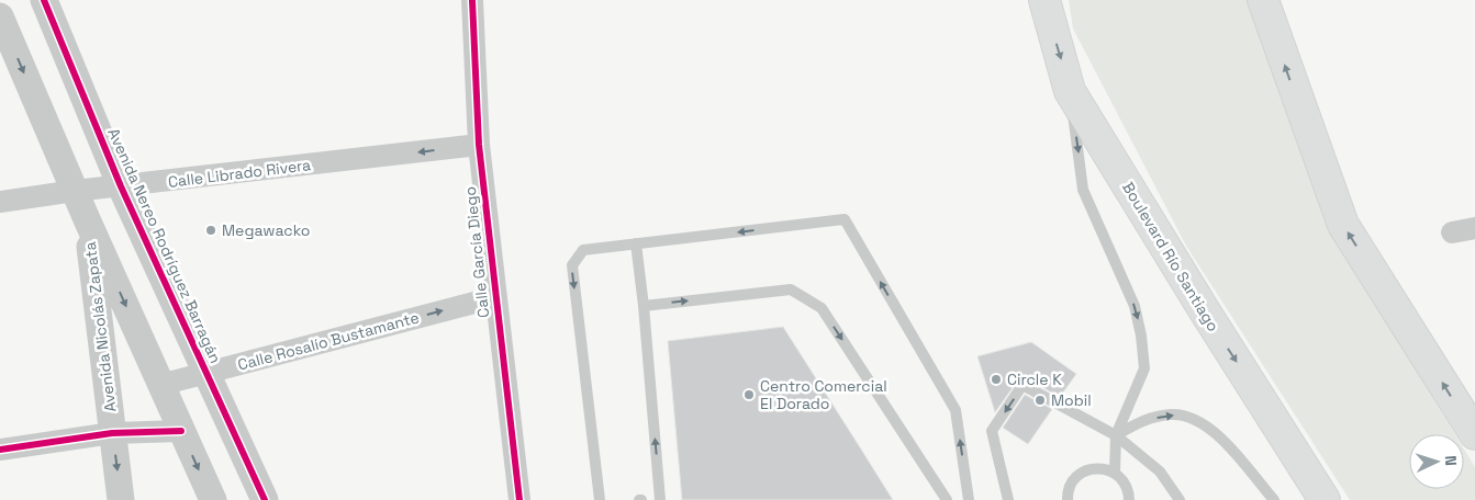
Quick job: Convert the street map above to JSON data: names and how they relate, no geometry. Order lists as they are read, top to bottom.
{
  "streets": {
    "main road": ["Boulevard Río Santiago"],
    "street": [
      "Calle Librado Rivera",
      "Avenida Nereo Rodríguez Barragán",
      "Calle García Diego",
      "Avenida Nicolás Zapata",
      "Calle Rosalío Bustamante"
    ]
  },
  "crossings": [
    ["Calle Librado Rivera", "Avenida Nereo Rodríguez Barragán"],
    ["Calle Librado Rivera", "Calle García Diego"],
    ["Avenida Nereo Rodríguez Barragán", "Calle Rosalío Bustamante"],
    ["Calle García Diego", "Calle Rosalío Bustamante"]
  ],
  "one_way": ["Calle Librado Rivera", "Calle Rosalío Bustamante"],
  "places": [
    "Megawacko",
    "Circle K",
    "Centro Comercial El Dorado",
    "Mobil"
  ],
  "north": "right"
}
